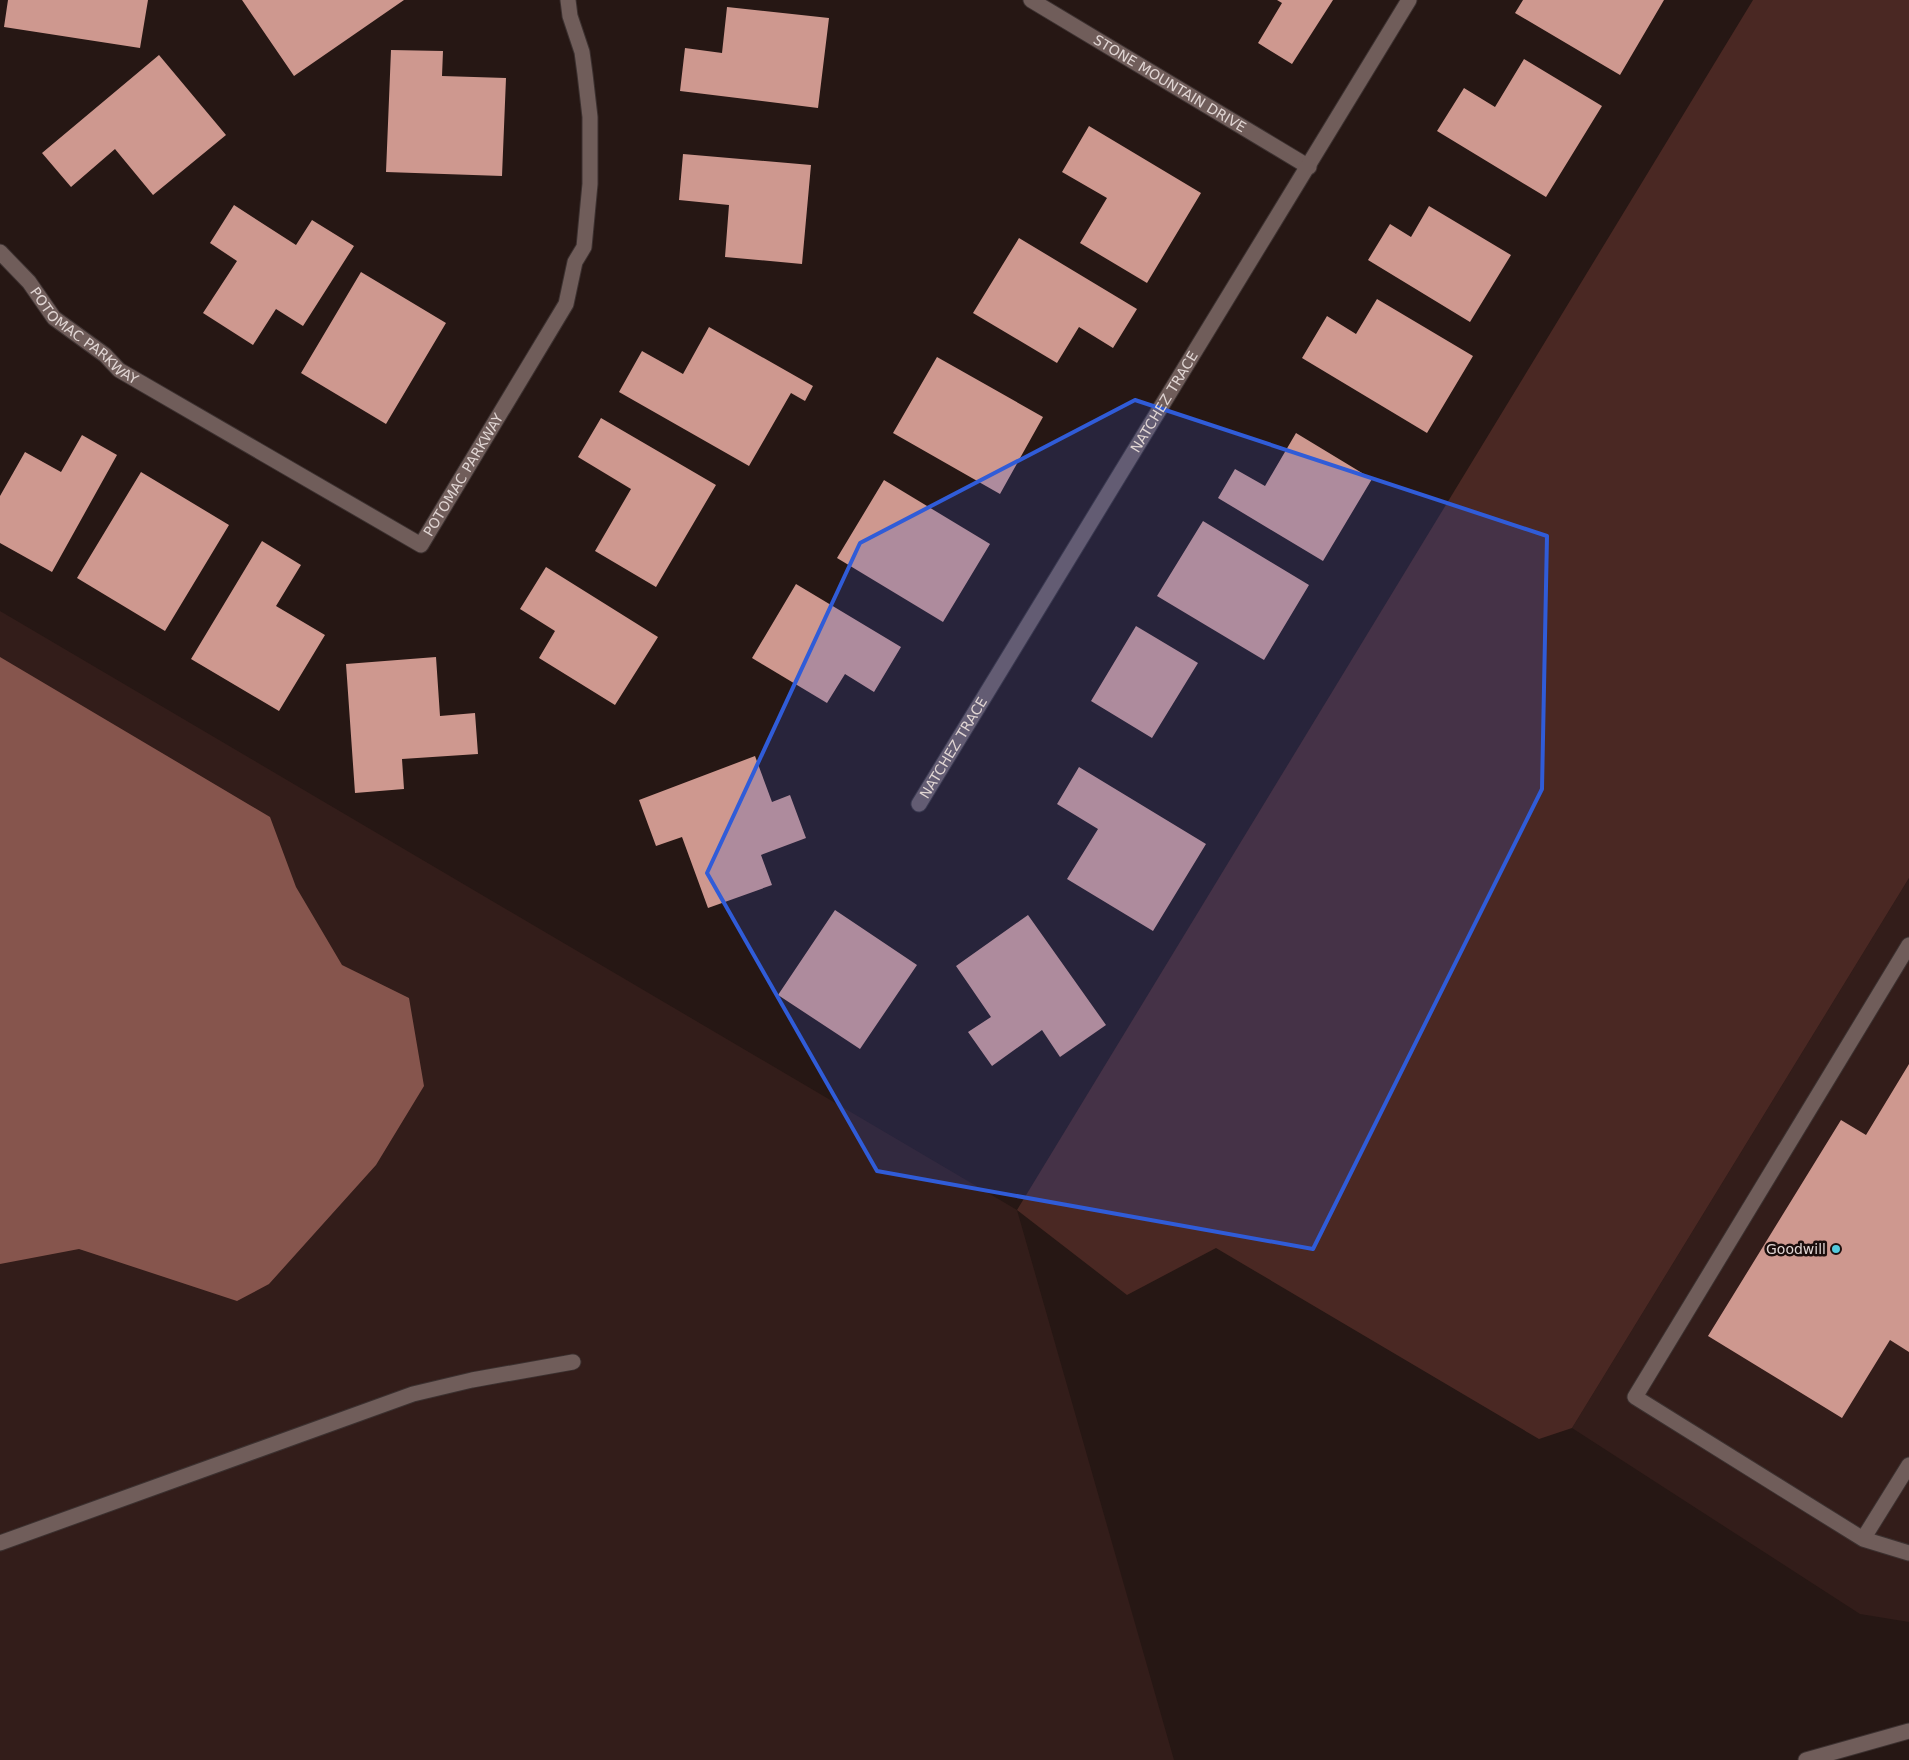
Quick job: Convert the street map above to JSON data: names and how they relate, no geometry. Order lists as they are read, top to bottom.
{
  "streets": {
    "street": ["STONE MOUNTAIN DRIVE", "POTOMAC PARKWAY", "NATCHEZ TRACE"]
  },
  "crossings": [
    ["STONE MOUNTAIN DRIVE", "NATCHEZ TRACE"]
  ],
  "places": ["Goodwill"]
}
